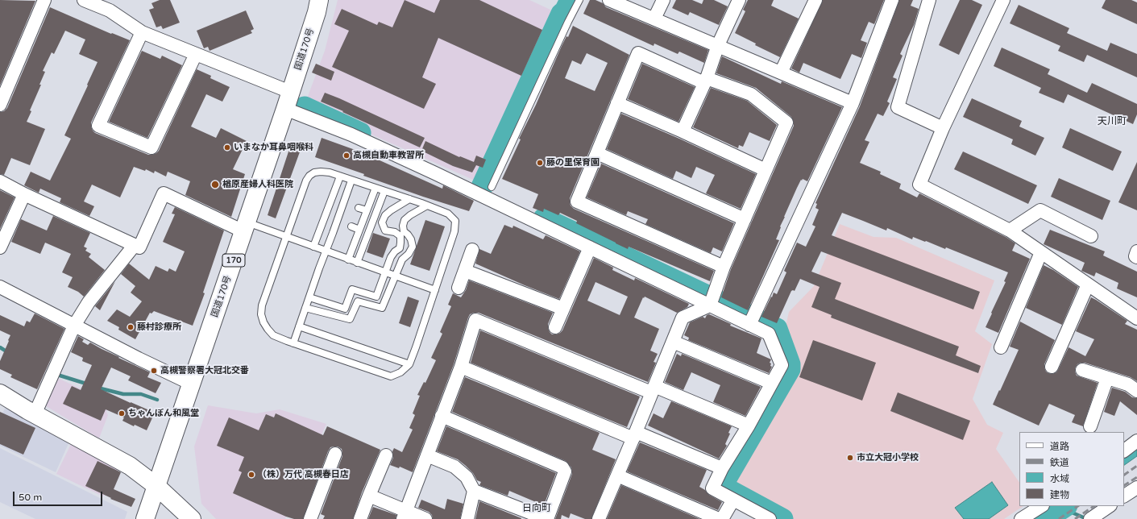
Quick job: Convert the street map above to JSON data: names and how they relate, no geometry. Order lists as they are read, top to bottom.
{
  "streets": {
    "main road": ["国道170号", "170"]
  },
  "districts": ["天川町", "日向町"],
  "places": [
    "いまなか耳鼻咽喉科",
    "高槻自動車教習所",
    "藤の里保育園",
    "楢原産婦人科医院",
    "藤村診療所",
    "高槻警察署大冠北交番",
    "ちゃんぽん和風堂",
    "市立大冠小学校",
    "（株）万代 高槻春日店"
  ],
  "legend": [
    "道路",
    "鉄道",
    "水域",
    "建物"
  ],
  "scale_bar": "50 m"
}
